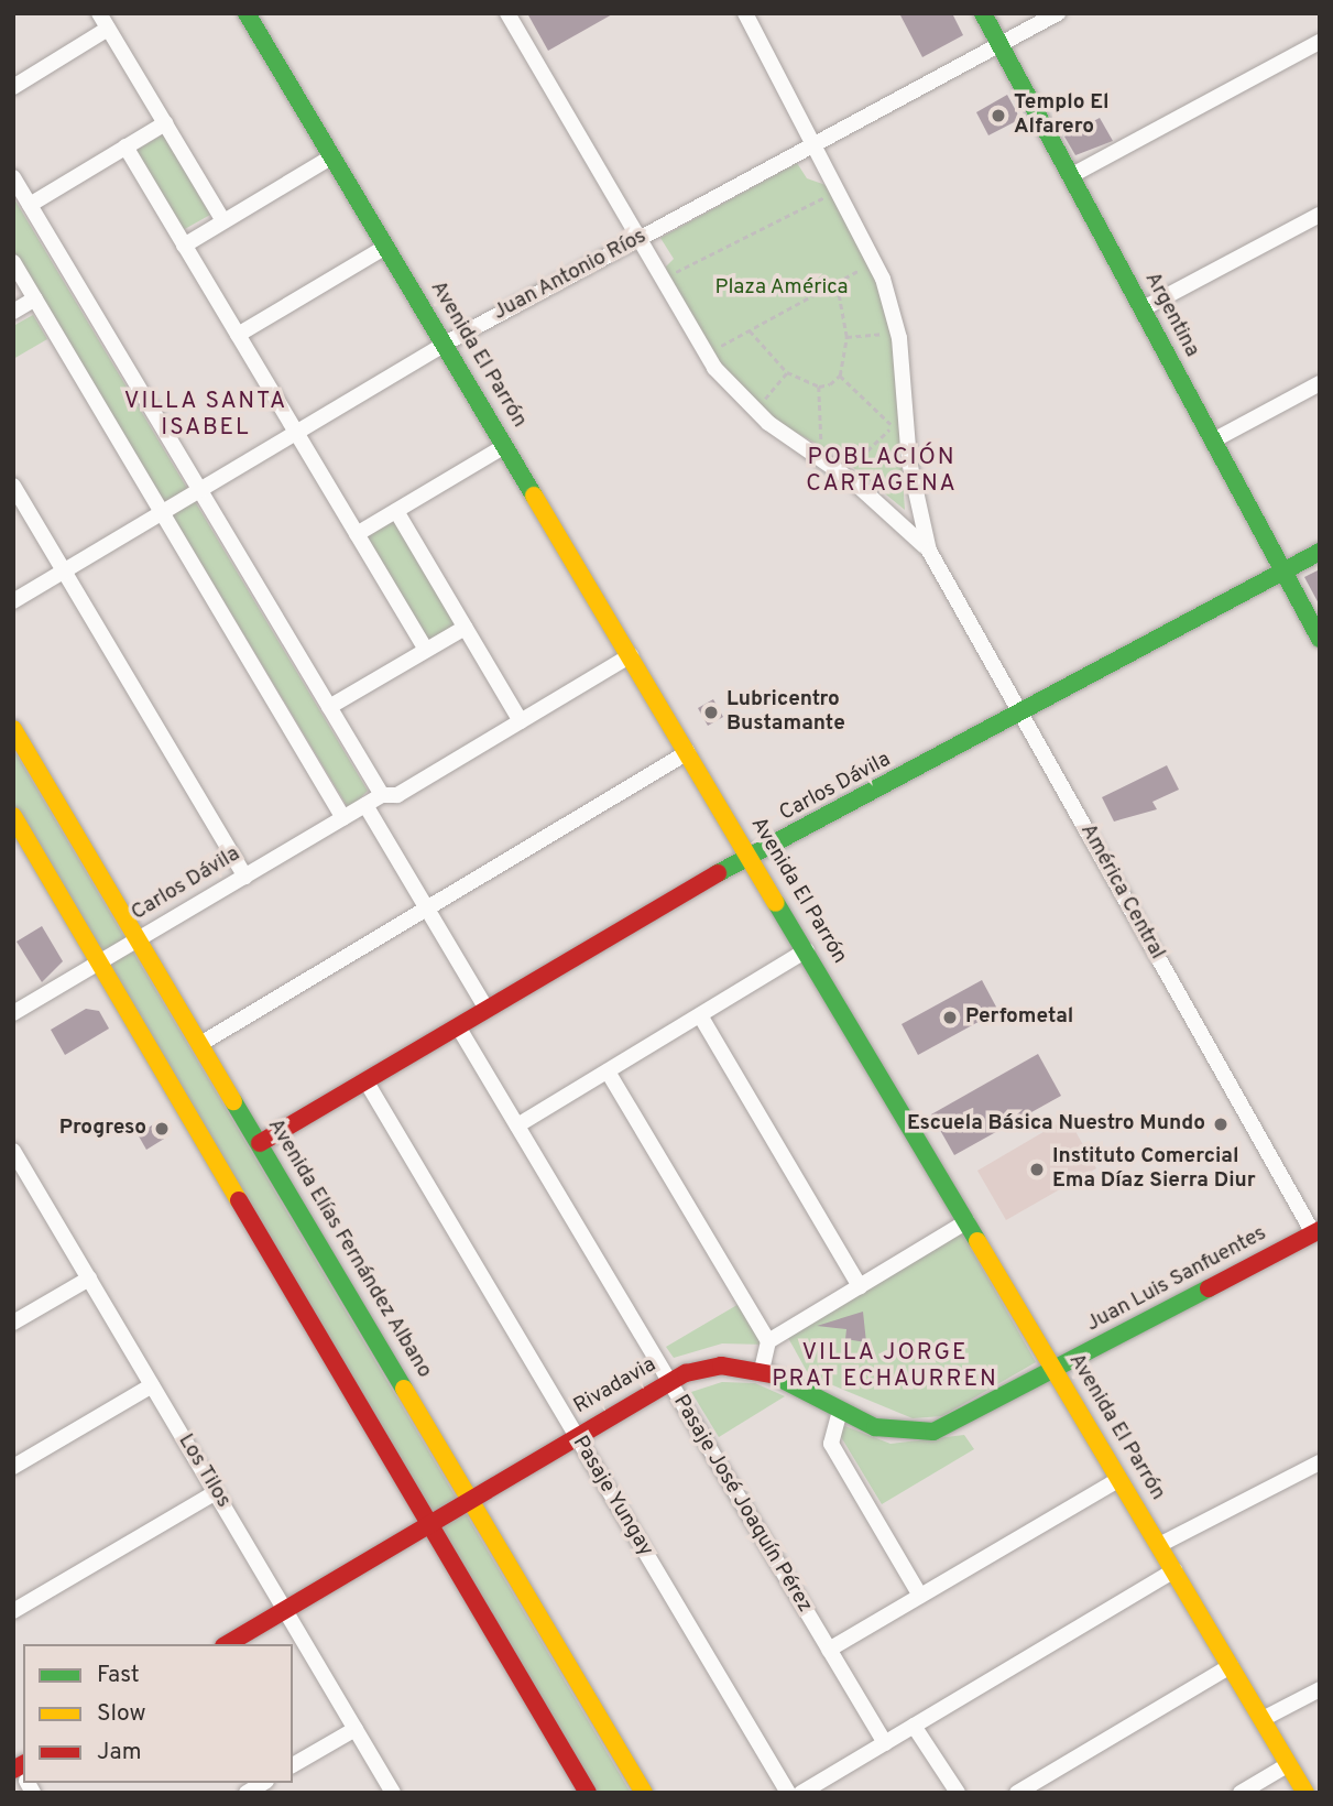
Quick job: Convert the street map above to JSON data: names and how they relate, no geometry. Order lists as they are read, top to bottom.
{
  "streets": {
    "main road": [
      "Argentina",
      "Avenida El Parrón",
      "Carlos Dávila",
      "Avenida Elías Fernández Albano",
      "Juan Luis Sanfuentes",
      "Rivadavia"
    ],
    "street": [
      "Juan Antonio Ríos",
      "América Central",
      "Los Tilos",
      "Pasaje Yungay",
      "Pasaje José Joaquín Pérez"
    ]
  },
  "crossings": [
    ["Juan Antonio Ríos", "Argentina"],
    ["Juan Antonio Ríos", "Avenida El Parrón"],
    ["Argentina", "Carlos Dávila"],
    ["Avenida El Parrón", "Carlos Dávila"],
    ["Avenida El Parrón", "Juan Luis Sanfuentes"],
    ["Avenida El Parrón", "Rivadavia"],
    ["Carlos Dávila", "América Central"],
    ["Carlos Dávila", "Avenida Elías Fernández Albano"],
    ["Carlos Dávila", "Pasaje Yungay"],
    ["Carlos Dávila", "Pasaje José Joaquín Pérez"],
    ["América Central", "Juan Luis Sanfuentes"],
    ["Avenida Elías Fernández Albano", "Rivadavia"],
    ["Juan Luis Sanfuentes", "Rivadavia"],
    ["Rivadavia", "Los Tilos"],
    ["Rivadavia", "Pasaje Yungay"],
    ["Rivadavia", "Pasaje José Joaquín Pérez"]
  ],
  "districts": ["VILLA SANTA ISABEL", "POBLACIÓN CARTAGENA", "VILLA JORGE PRAT ECHAURREN"],
  "parks": ["Plaza América"],
  "places": [
    "Templo El Alfarero",
    "Lubricentro Bustamante",
    "Perfometal",
    "Escuela Básica Nuestro Mundo",
    "Progreso",
    "Instituto Comercial Ema Díaz Sierra Diur"
  ],
  "legend": ["Fast", "Slow", "Jam"]
}
